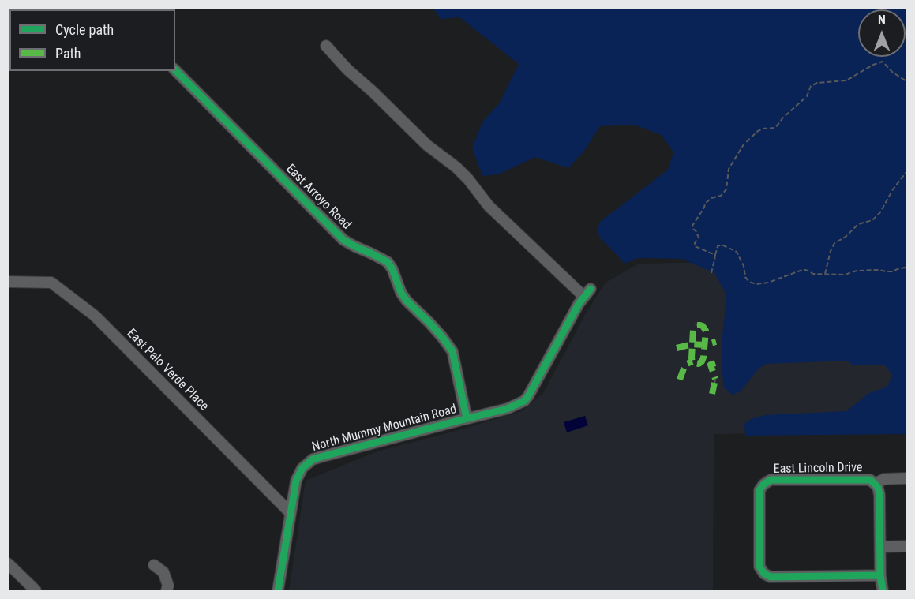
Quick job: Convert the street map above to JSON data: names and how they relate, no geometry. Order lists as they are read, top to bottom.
{
  "streets": {
    "street": [
      "East Arroyo Road",
      "East Palo Verde Place",
      "North Mummy Mountain Road",
      "East Lincoln Drive"
    ]
  },
  "crossings": [
    ["East Arroyo Road", "North Mummy Mountain Road"],
    ["East Palo Verde Place", "North Mummy Mountain Road"]
  ],
  "legend": ["Cycle path", "Path"],
  "north": "top"
}
